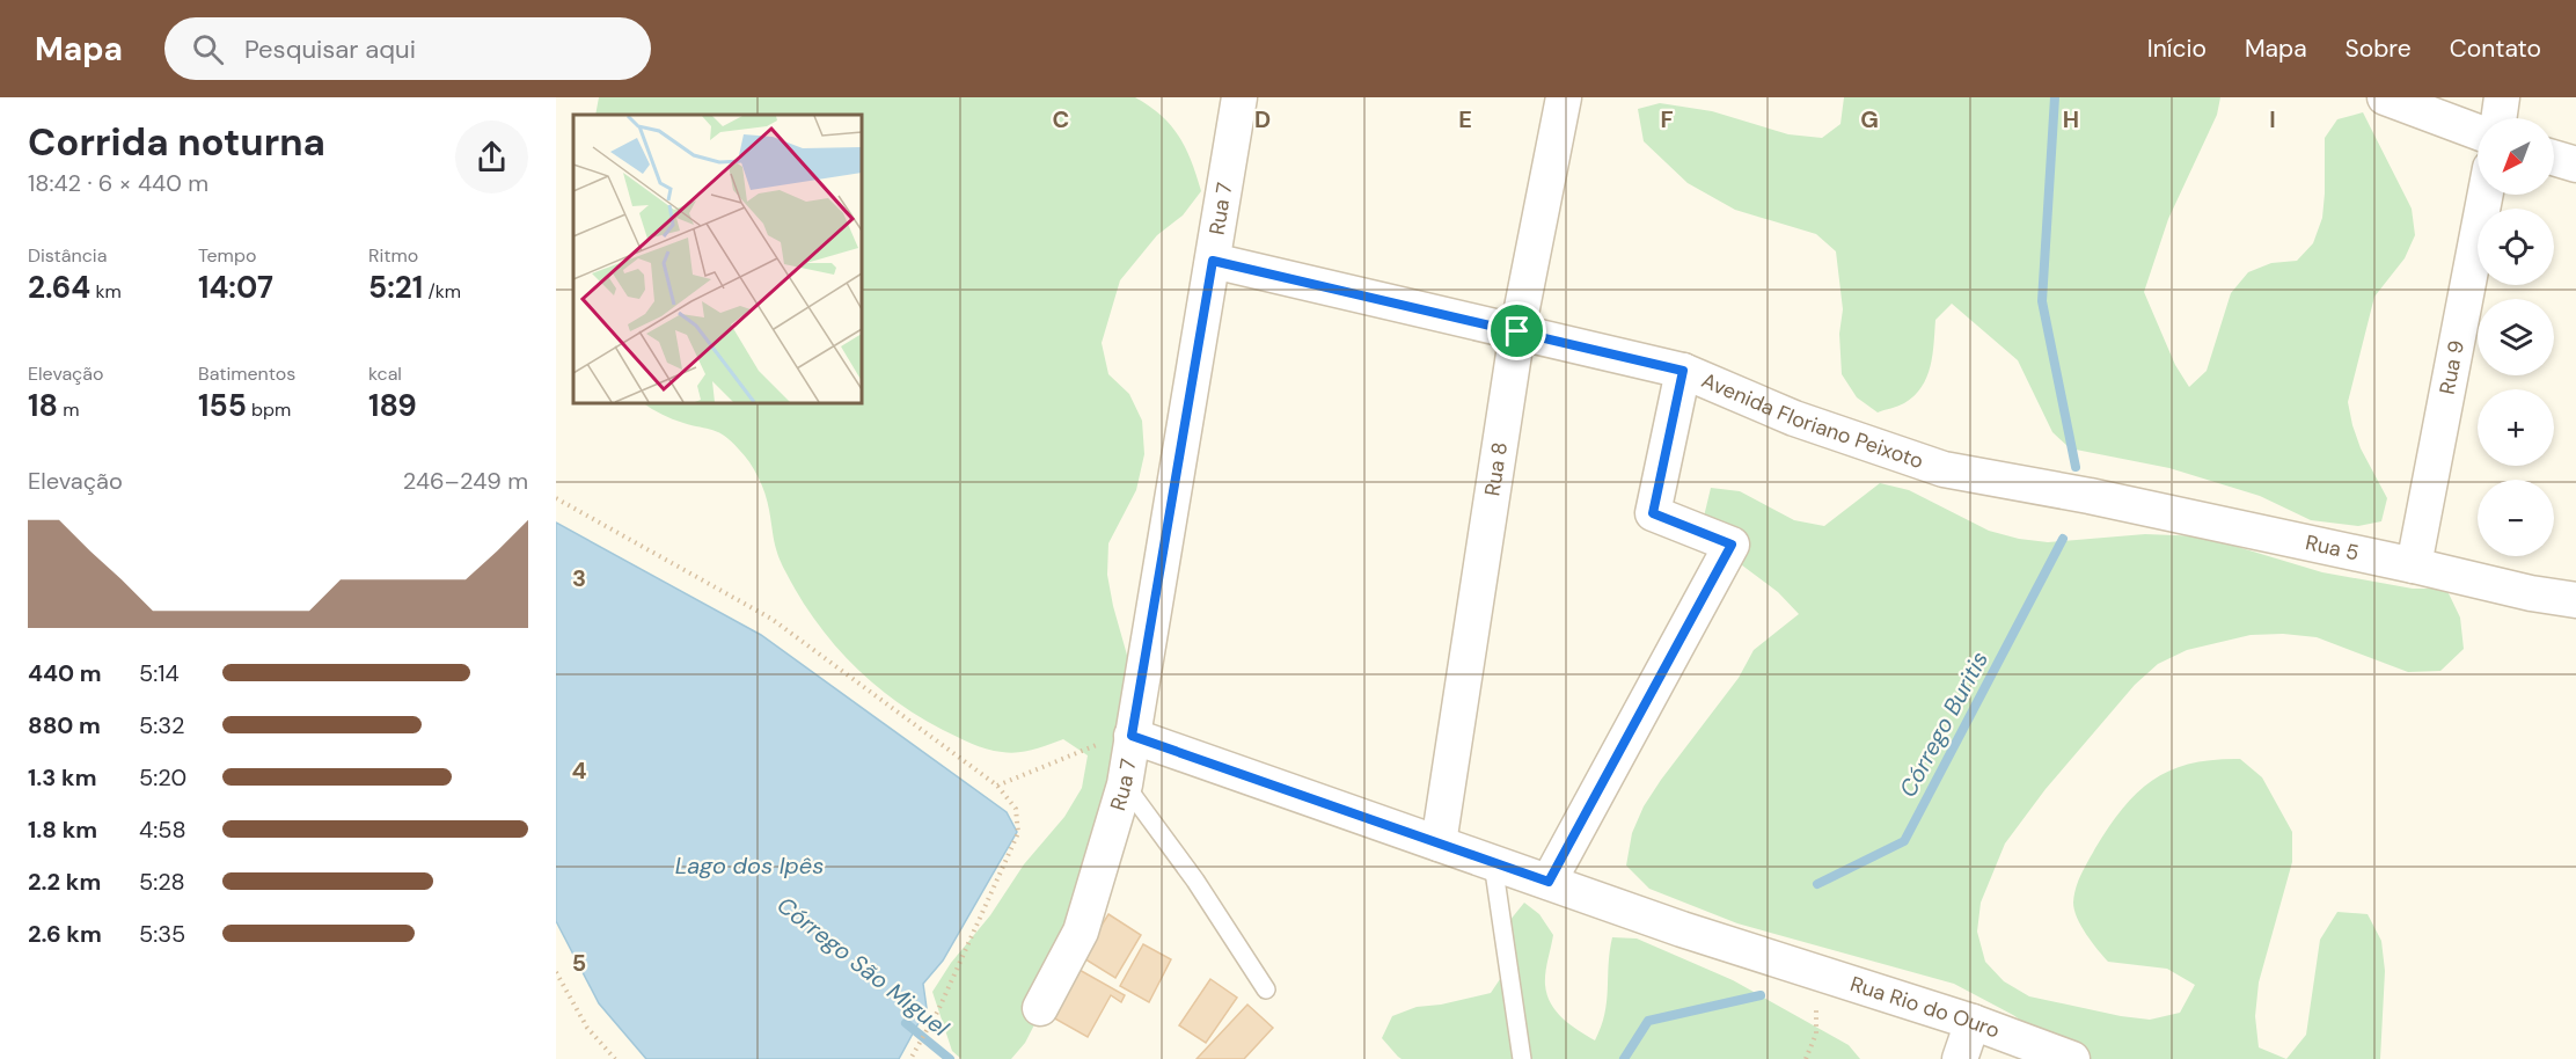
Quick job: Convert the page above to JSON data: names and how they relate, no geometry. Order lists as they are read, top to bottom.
{
  "streets": {
    "street": [
      "Rua 7",
      "Rua 9",
      "Avenida Floriano Peixoto",
      "Rua 8",
      "Rua 5",
      "Rua Rio do Ouro"
    ]
  },
  "crossings": [
    ["Rua 7", "Avenida Floriano Peixoto"],
    ["Rua 7", "Rua Rio do Ouro"],
    ["Rua 9", "Rua 5"],
    ["Avenida Floriano Peixoto", "Rua 8"],
    ["Avenida Floriano Peixoto", "Rua 5"],
    ["Rua 8", "Rua Rio do Ouro"]
  ],
  "water": ["Córrego Buritis", "Lago dos Ipês", "Córrego São Miguel"],
  "north": "bottom left",
  "page": {
    "header": "Mapa",
    "search": "Pesquisar aqui",
    "nav": [
      "Início",
      "Mapa",
      "Sobre",
      "Contato"
    ],
    "heading": ["Corrida noturna", "18:42 · 6 × 440 m"],
    "map_buttons": ["+", "−"],
    "stats": [
      ["Distância", "2.64 km"],
      ["Tempo", "14:07"],
      ["Ritmo", "5:21 /km"],
      ["Elevação", "18 m"],
      ["Batimentos", "155 bpm"],
      ["kcal", "189"]
    ],
    "chart": ["Elevação", "246–249 m"],
    "list": [
      {
        "name": "440 m",
        "note": "5:14"
      },
      {
        "name": "880 m",
        "note": "5:32"
      },
      {
        "name": "1.3 km",
        "note": "5:20"
      },
      {
        "name": "1.8 km",
        "note": "4:58"
      },
      {
        "name": "2.2 km",
        "note": "5:28"
      },
      {
        "name": "2.6 km",
        "note": "5:35"
      }
    ]
  },
  "grid": {
    "columns": [
      "C",
      "D",
      "E",
      "F",
      "G",
      "H",
      "I"
    ],
    "rows": ["3", "4", "5"]
  }
}
